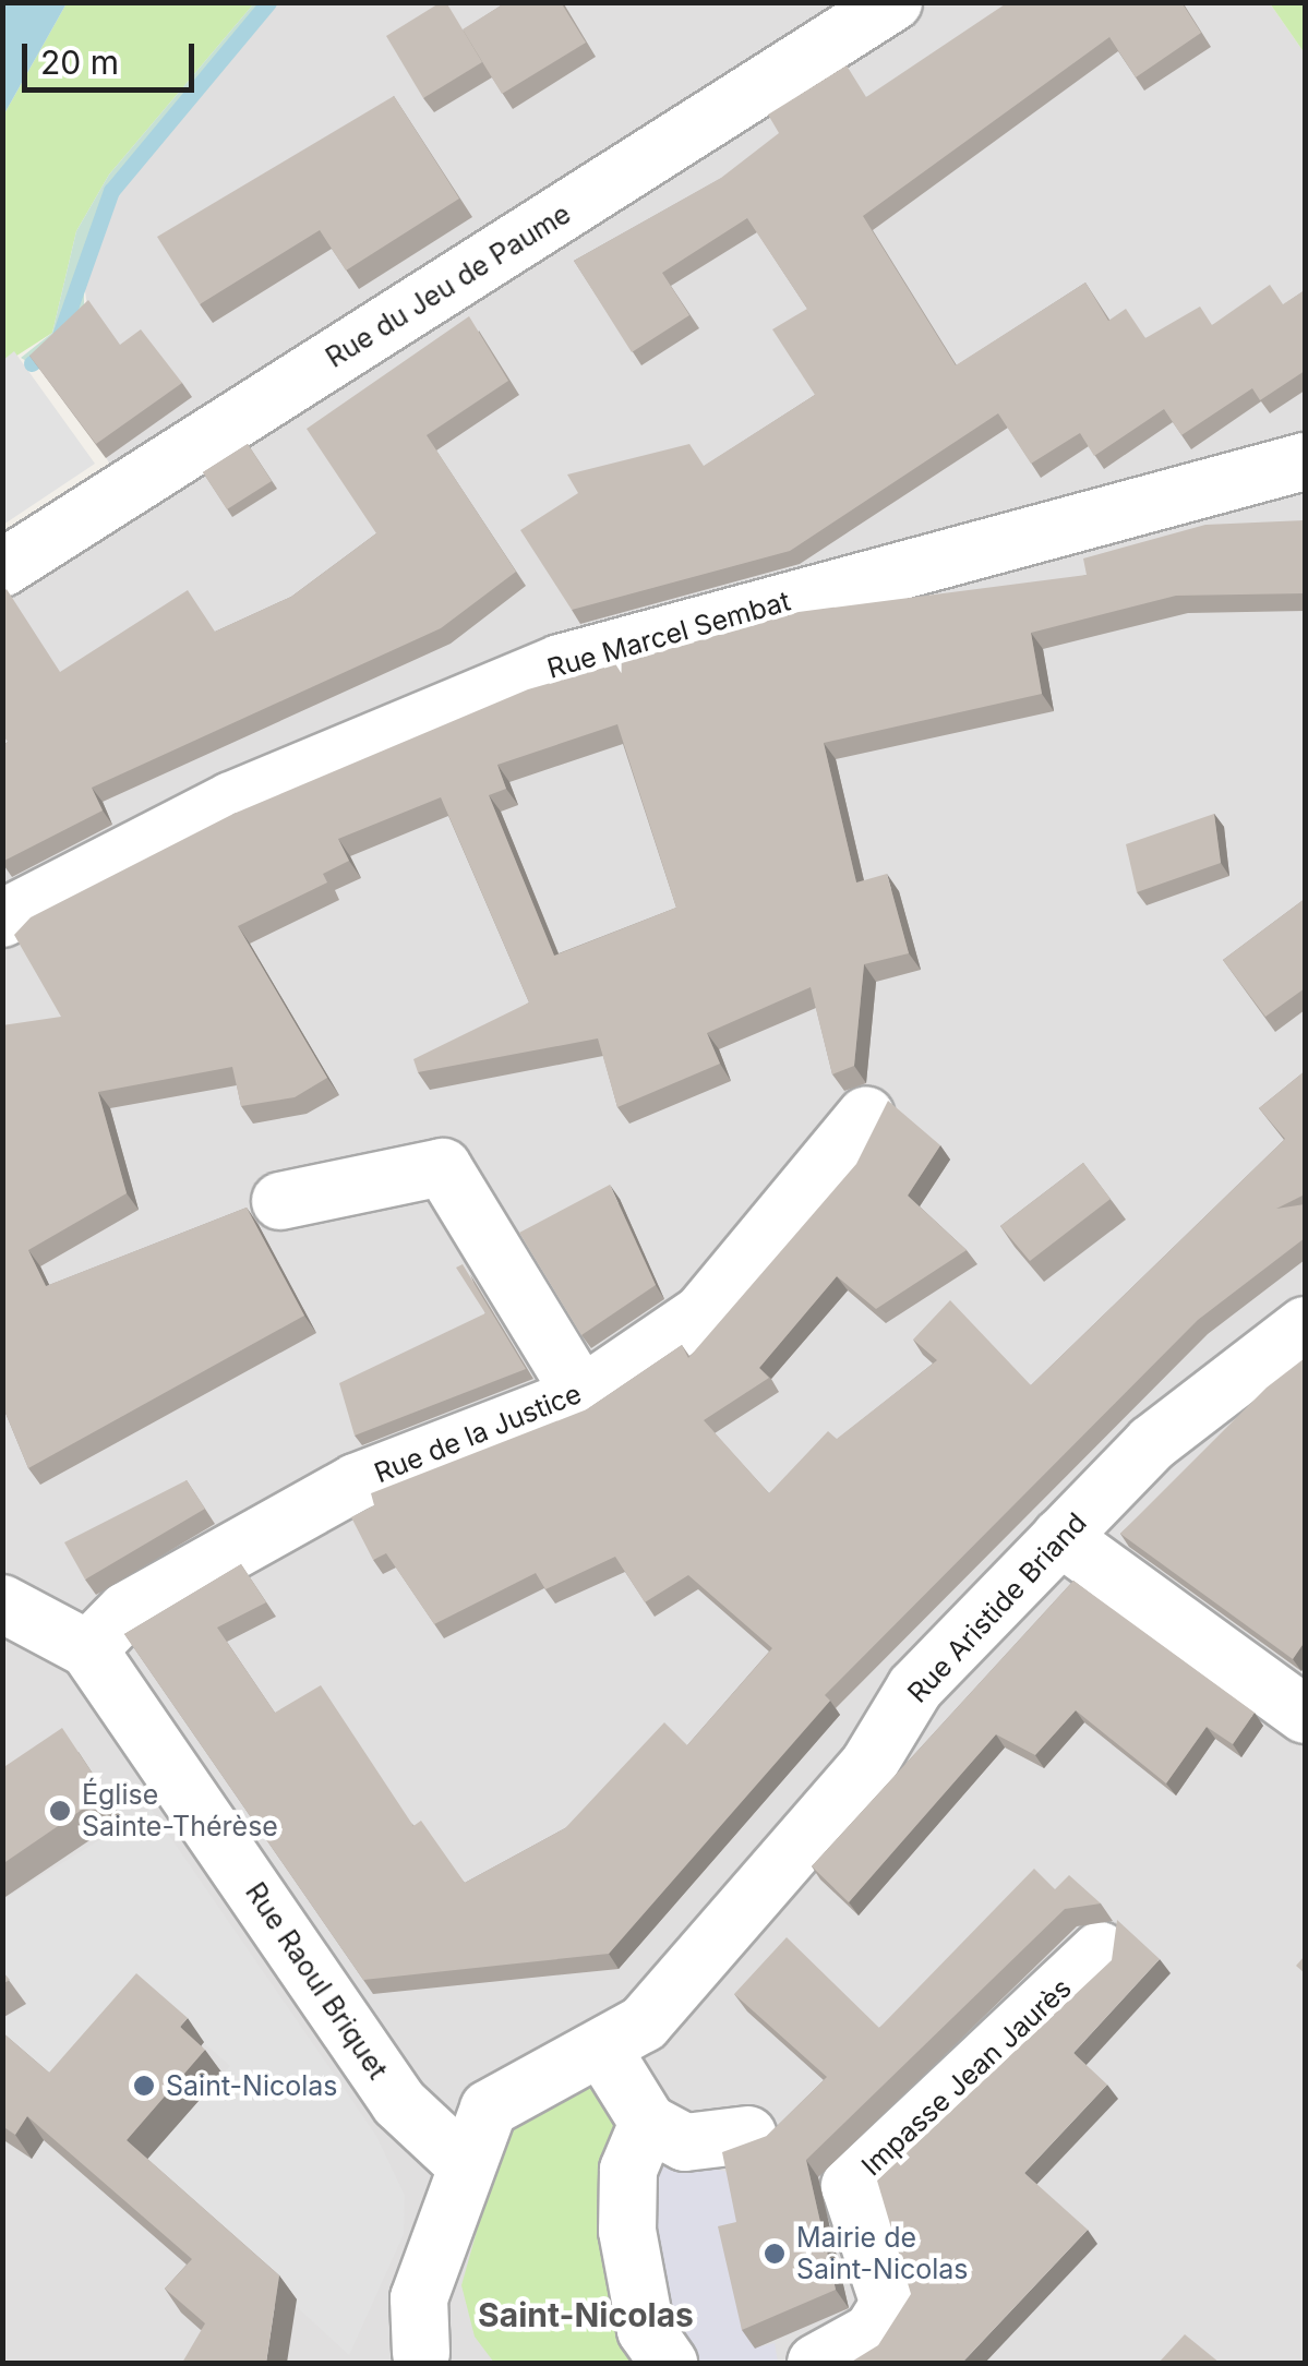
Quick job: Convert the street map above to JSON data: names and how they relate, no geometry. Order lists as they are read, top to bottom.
{
  "streets": {
    "street": [
      "Rue du Jeu de Paume",
      "Rue Marcel Sembat",
      "Rue de la Justice",
      "Rue Aristide Briand",
      "Rue Raoul Briquet",
      "Impasse Jean Jaurès"
    ]
  },
  "crossings": [
    ["Rue de la Justice", "Rue Raoul Briquet"],
    ["Rue Aristide Briand", "Rue Raoul Briquet"]
  ],
  "districts": ["Saint-Nicolas"],
  "places": ["Église Sainte-Thérèse", "Saint-Nicolas", "Mairie de Saint-Nicolas"],
  "scale_bar": "20 m"
}
